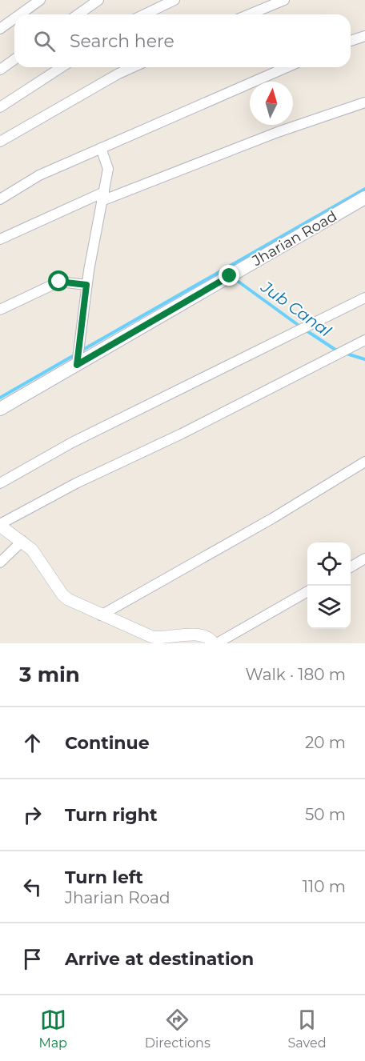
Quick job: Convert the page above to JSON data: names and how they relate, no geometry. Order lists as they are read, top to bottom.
{
  "streets": {
    "main road": ["Jharian Road"]
  },
  "water": ["Jub Canal"],
  "north": "top",
  "page": {
    "search": "Search here",
    "heading": ["3 min", "Walk · 180 m"],
    "list": [
      ["Continue", "20 m"],
      ["Turn right", "50 m"],
      ["Turn left", "Jharian Road", "110 m"],
      "Arrive at destination"
    ],
    "nav": ["Map", "Directions", "Saved"]
  }
}
